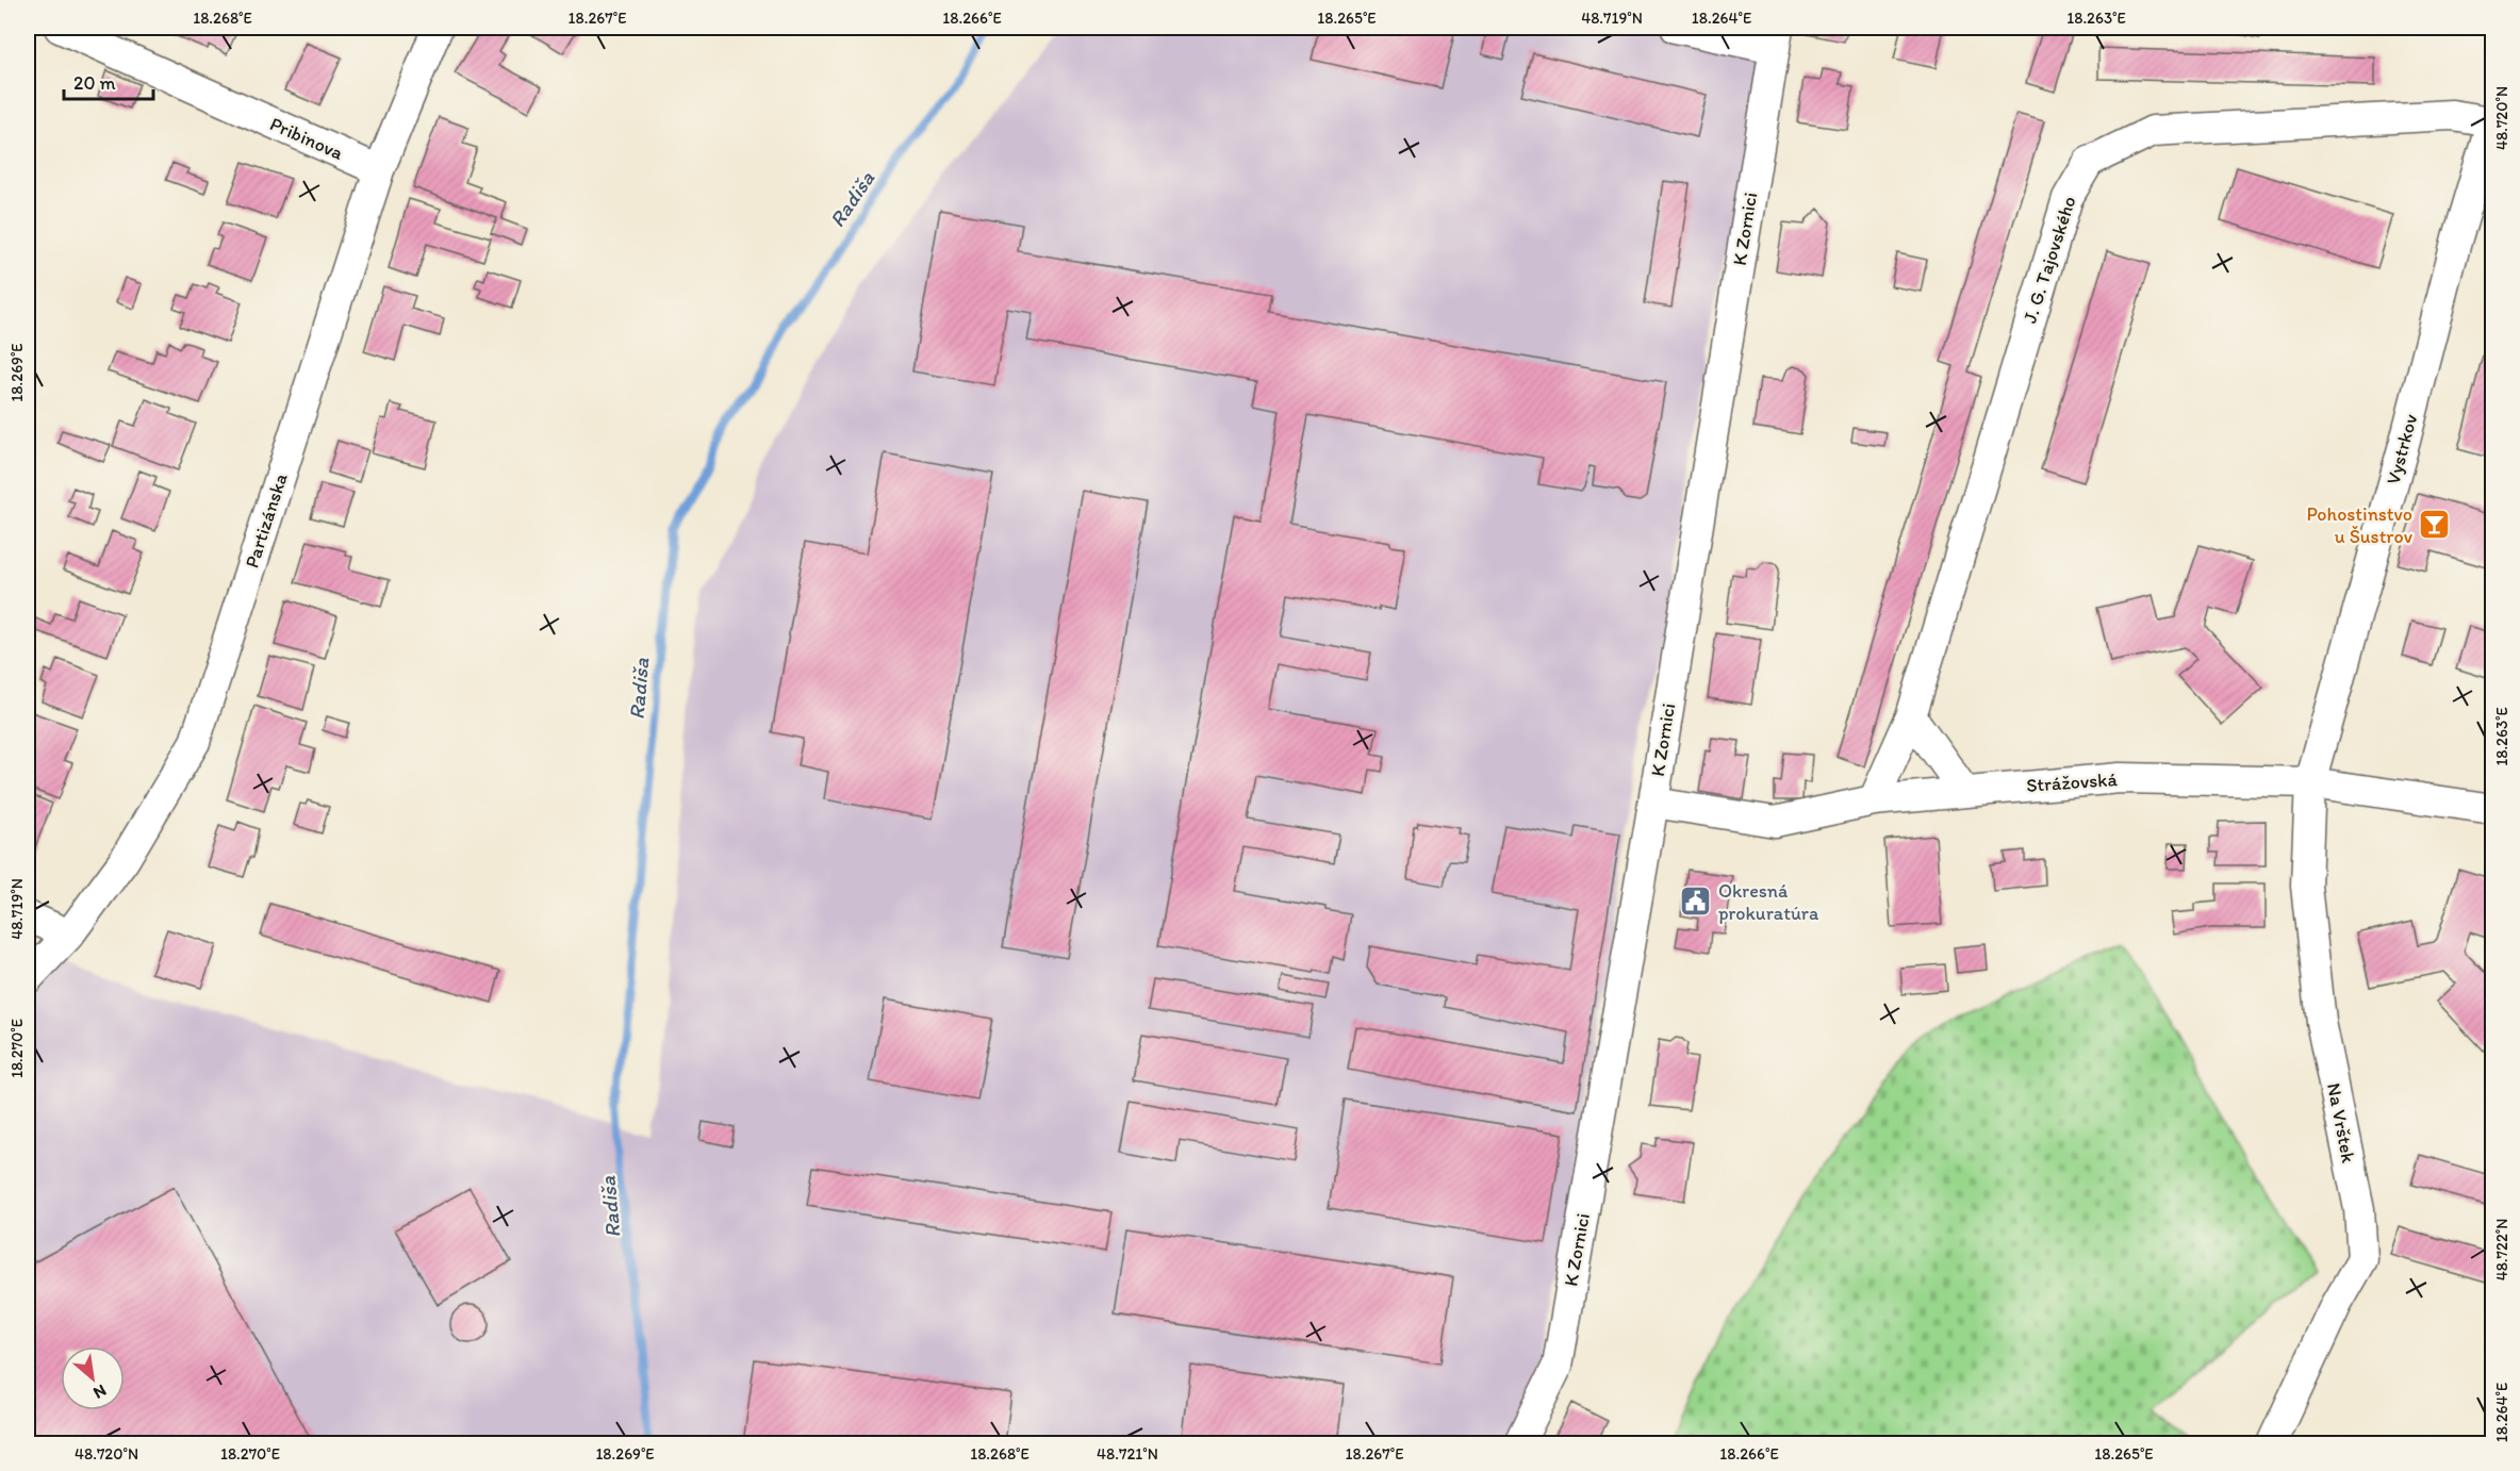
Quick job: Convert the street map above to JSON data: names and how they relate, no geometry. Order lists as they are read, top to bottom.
{
  "streets": {
    "street": [
      "Pribinova",
      "K Zornici",
      "J. G. Tajovského",
      "Vystrkov",
      "Partizánska",
      "Strážovská",
      "Na Vrštek"
    ]
  },
  "crossings": [
    ["Pribinova", "Partizánska"],
    ["K Zornici", "Strážovská"],
    ["J. G. Tajovského", "Vystrkov"],
    ["J. G. Tajovského", "Strážovská"],
    ["Vystrkov", "Strážovská"],
    ["Vystrkov", "Na Vrštek"],
    ["Strážovská", "Na Vrštek"]
  ],
  "water": ["Radiša"],
  "places": {
    "bar": ["Pohostinstvo u Šustrov"],
    "public building": ["Okresná prokuratúra"]
  },
  "scale_bar": "20 m",
  "north": "bottom right",
  "coordinates": [
    "18.268°E",
    "18.267°E",
    "18.266°E",
    "18.265°E",
    "48.719°N",
    "18.264°E",
    "18.263°E",
    "48.720°N",
    "18.269°E",
    "18.270°E",
    "48.722°N",
    "48.721°N"
  ]
}
